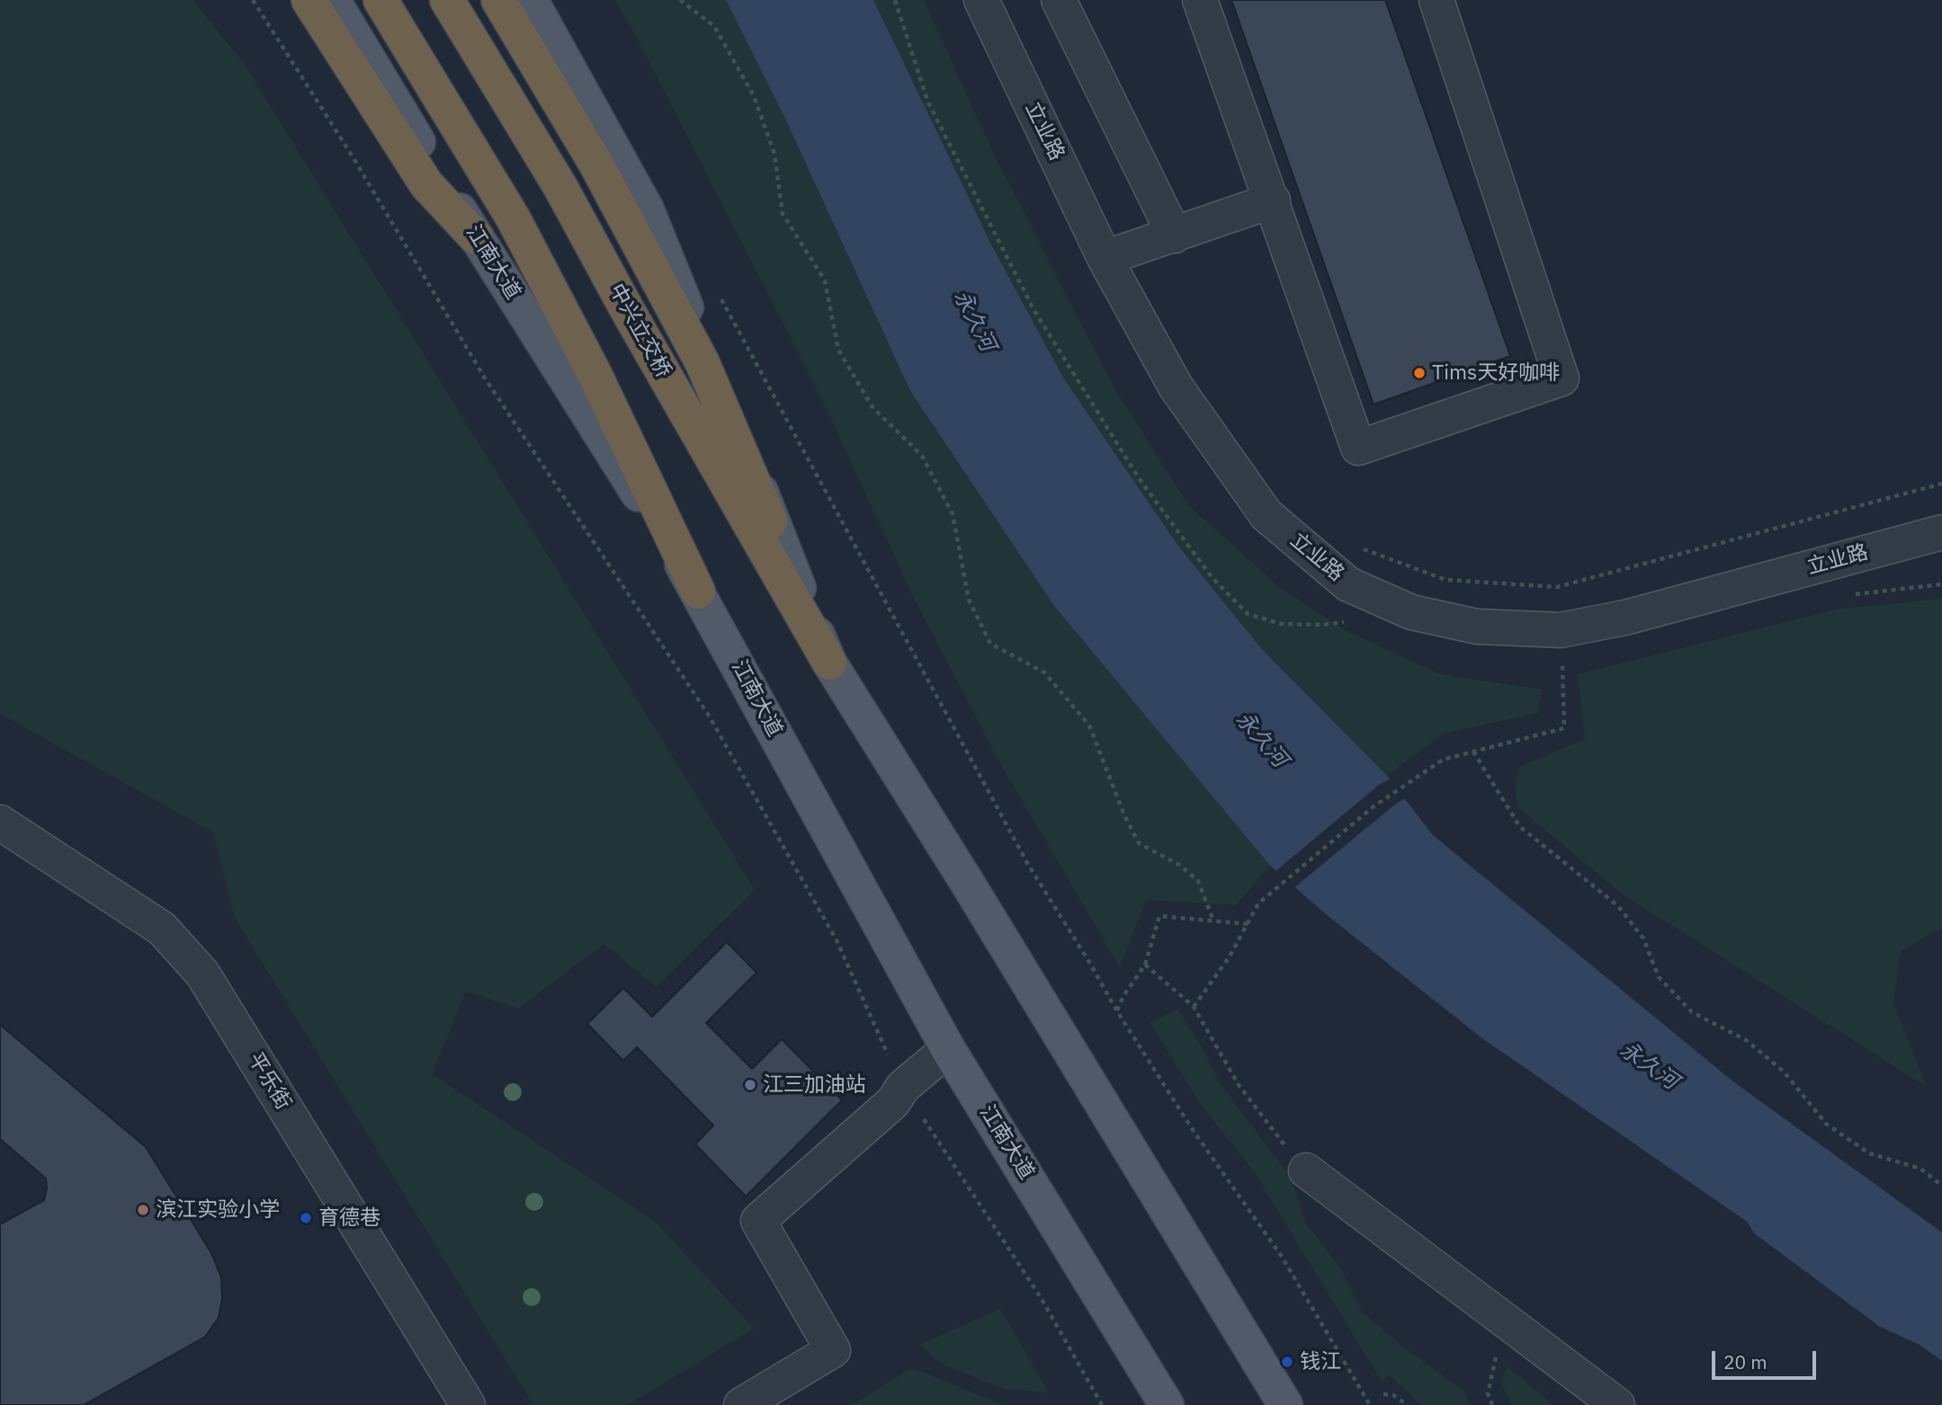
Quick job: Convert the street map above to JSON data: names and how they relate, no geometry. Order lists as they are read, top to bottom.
{
  "streets": {
    "highway": ["中兴立交桥"],
    "main road": ["江南大道"],
    "street": ["立业路", "平乐街"]
  },
  "water": ["永久河"],
  "places": [
    "Tims天好咖啡",
    "江三加油站",
    "滨江实验小学",
    "育德巷",
    "钱江"
  ],
  "scale_bar": "20 m"
}
